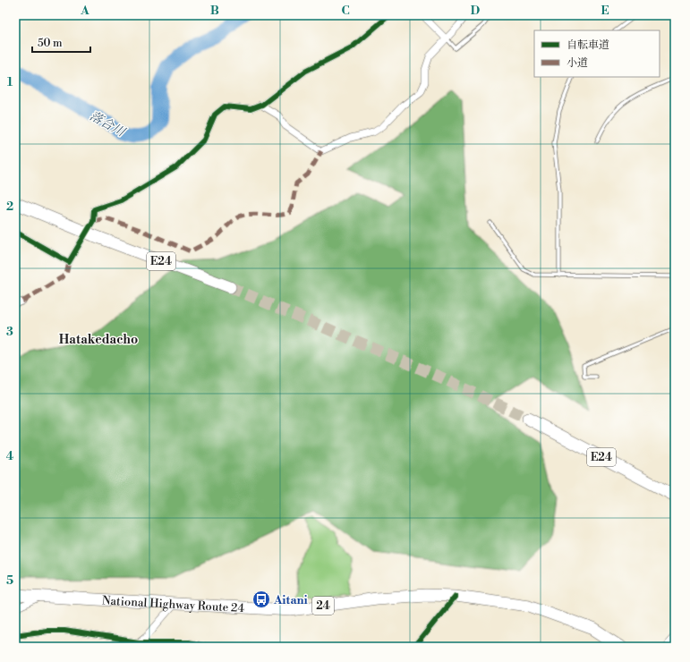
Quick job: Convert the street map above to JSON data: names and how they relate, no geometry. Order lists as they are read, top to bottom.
{
  "streets": {
    "highway": ["E24", "National Highway Route 24", "24"]
  },
  "districts": ["Hatakedacho"],
  "water": ["落合川"],
  "places": {
    "bus stop": ["Aitani"]
  },
  "legend": ["自転車道", "小道"],
  "scale_bar": "50 m",
  "grid": {
    "columns": [
      "A",
      "B",
      "C",
      "D",
      "E"
    ],
    "rows": [
      "1",
      "2",
      "3",
      "4",
      "5"
    ]
  }
}
